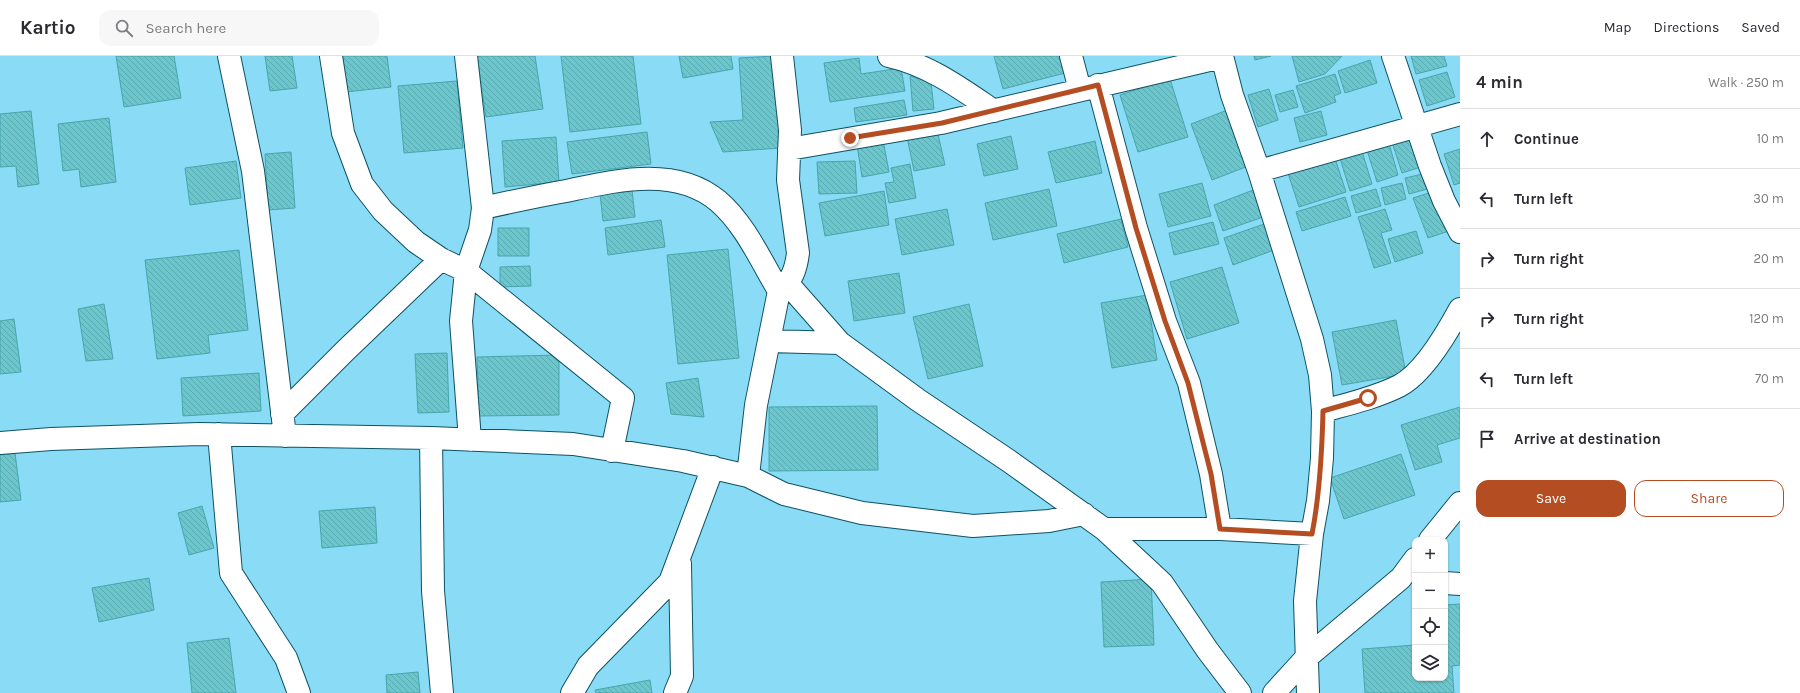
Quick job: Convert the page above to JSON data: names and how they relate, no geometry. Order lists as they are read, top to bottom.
{
  "page": {
    "header": "Kartio",
    "search": "Search here",
    "nav": ["Map", "Directions", "Saved"],
    "heading": ["4 min", "Walk · 250 m"],
    "list": [
      ["Continue", "10 m"],
      ["Turn left", "30 m"],
      ["Turn right", "20 m"],
      ["Turn right", "120 m"],
      ["Turn left", "70 m"],
      "Arrive at destination"
    ],
    "buttons": ["Save", "Share"],
    "map_buttons": ["+", "−"]
  }
}
